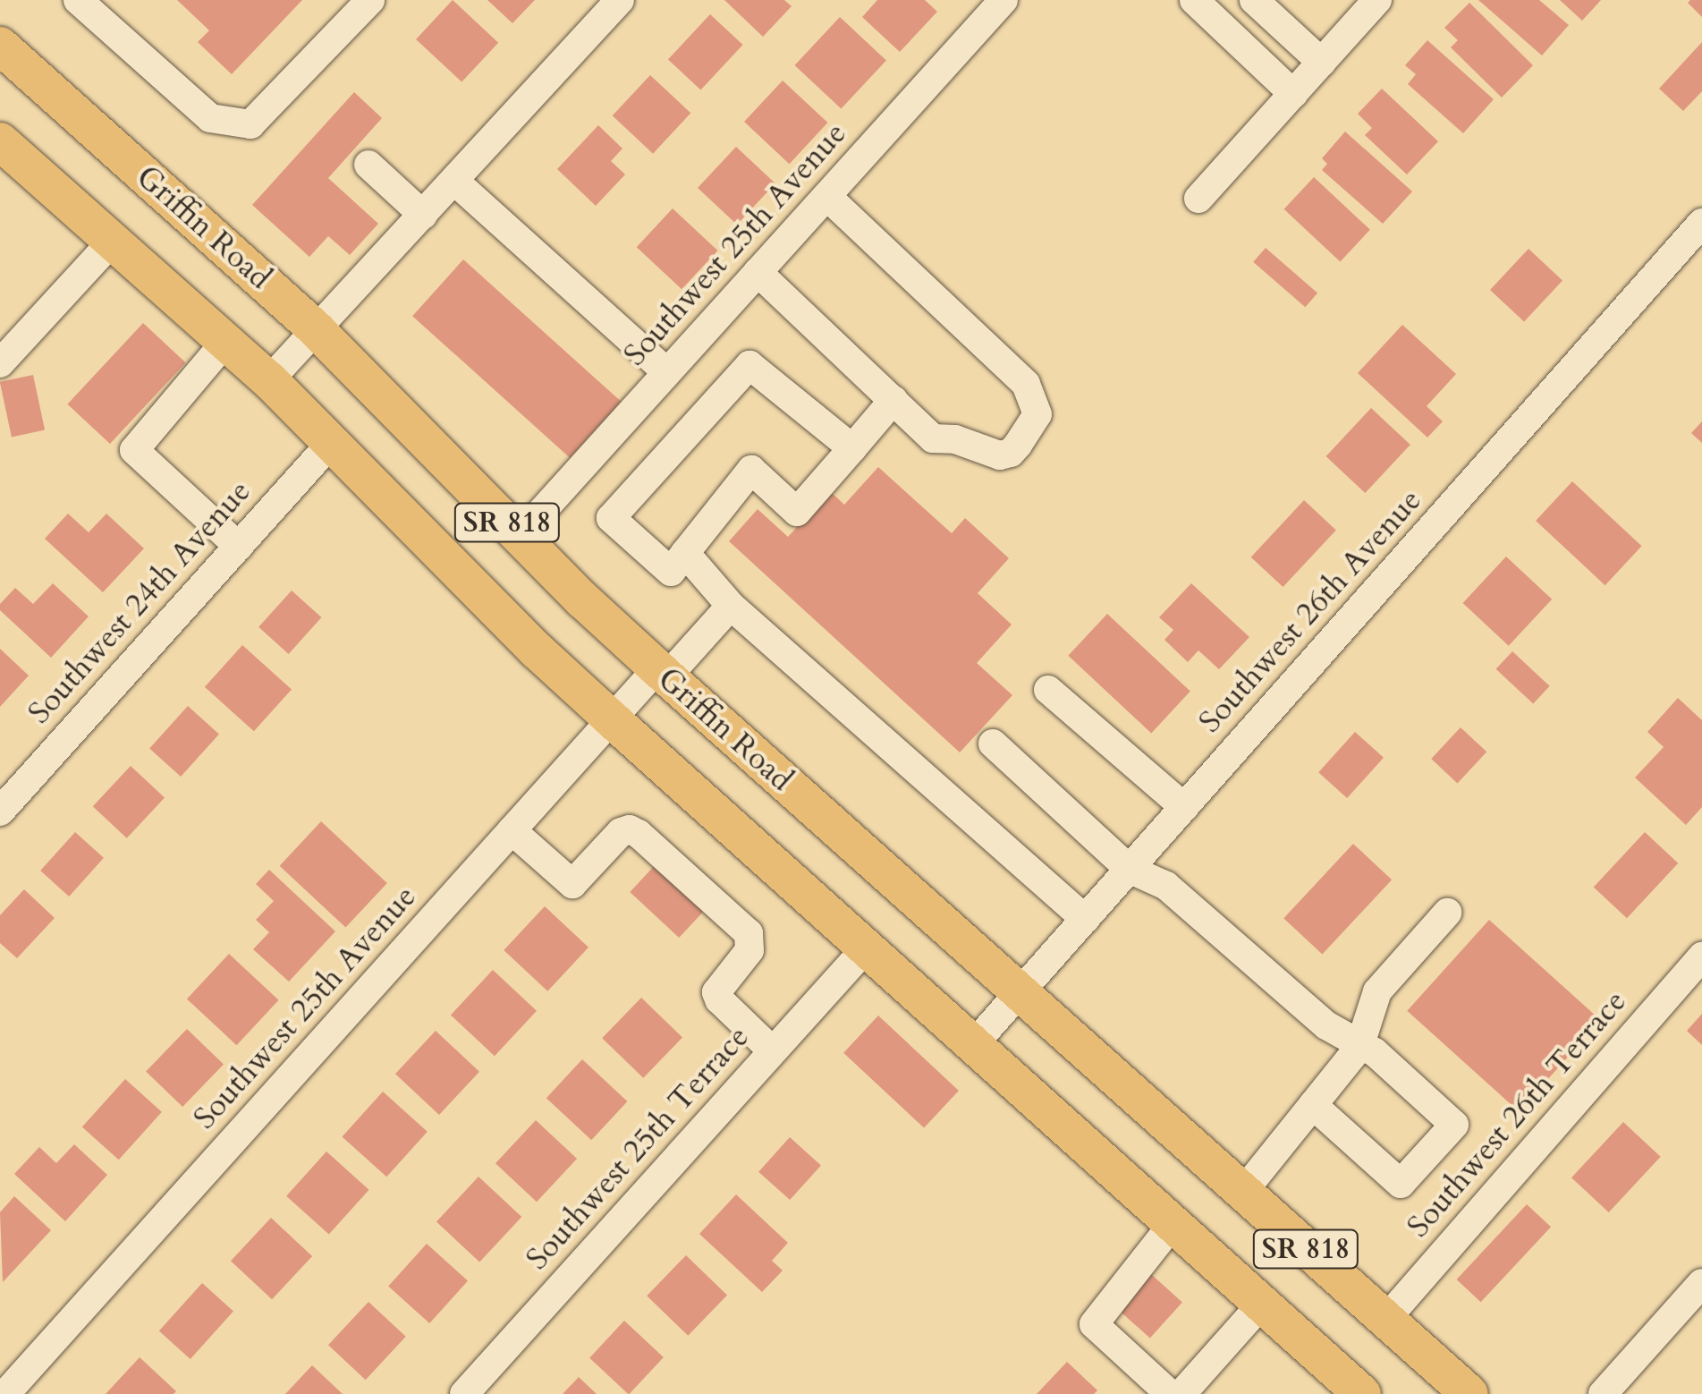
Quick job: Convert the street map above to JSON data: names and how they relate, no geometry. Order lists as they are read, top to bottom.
{
  "streets": {
    "main road": ["Griffin Road", "SR 818"],
    "street": [
      "Southwest 25th Avenue",
      "Southwest 24th Avenue",
      "Southwest 26th Avenue",
      "Southwest 26th Terrace",
      "Southwest 25th Terrace"
    ]
  },
  "crossings": [
    ["Griffin Road", "Southwest 25th Avenue"],
    ["Griffin Road", "Southwest 26th Avenue"],
    ["Griffin Road", "Southwest 26th Terrace"],
    ["Southwest 25th Avenue", "SR 818"],
    ["SR 818", "Southwest 24th Avenue"],
    ["SR 818", "Southwest 26th Avenue"],
    ["SR 818", "Southwest 25th Terrace"]
  ]
}
